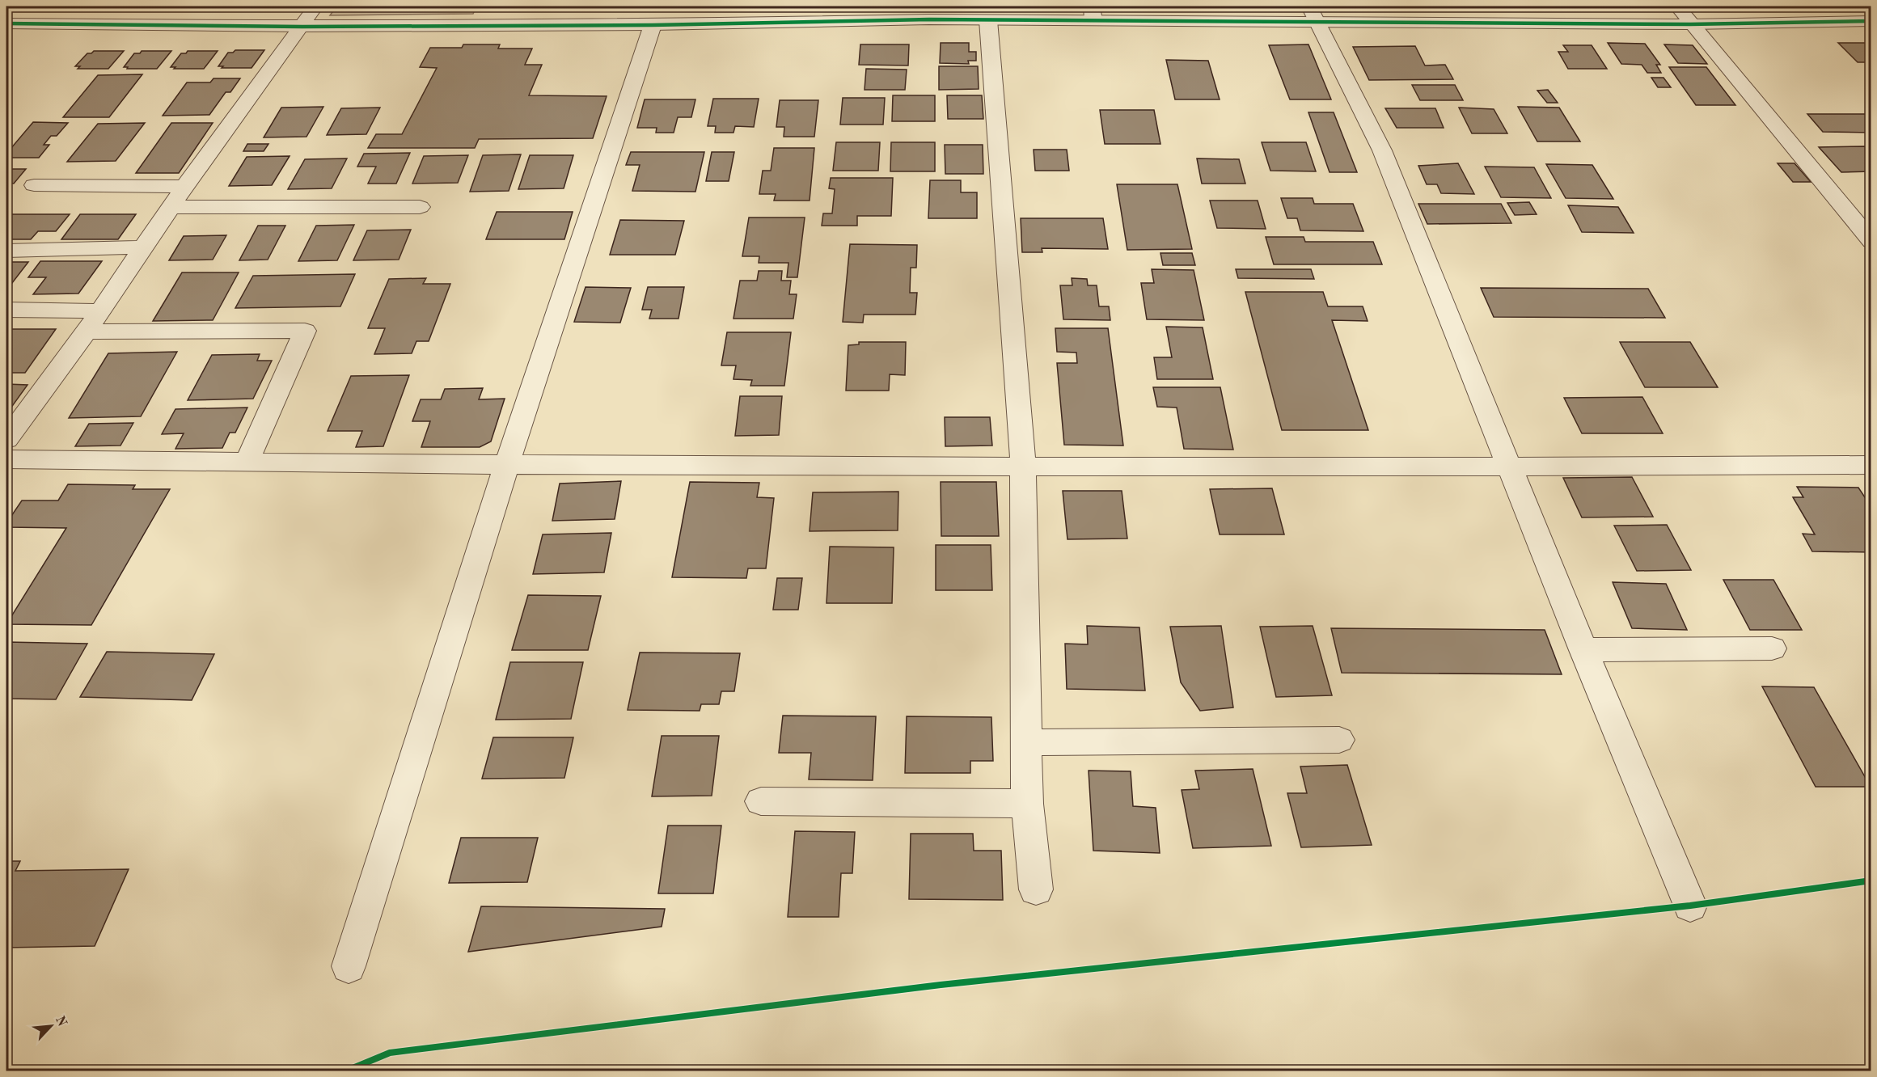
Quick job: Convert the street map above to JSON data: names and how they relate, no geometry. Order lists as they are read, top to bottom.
{
  "north": "top right"
}
